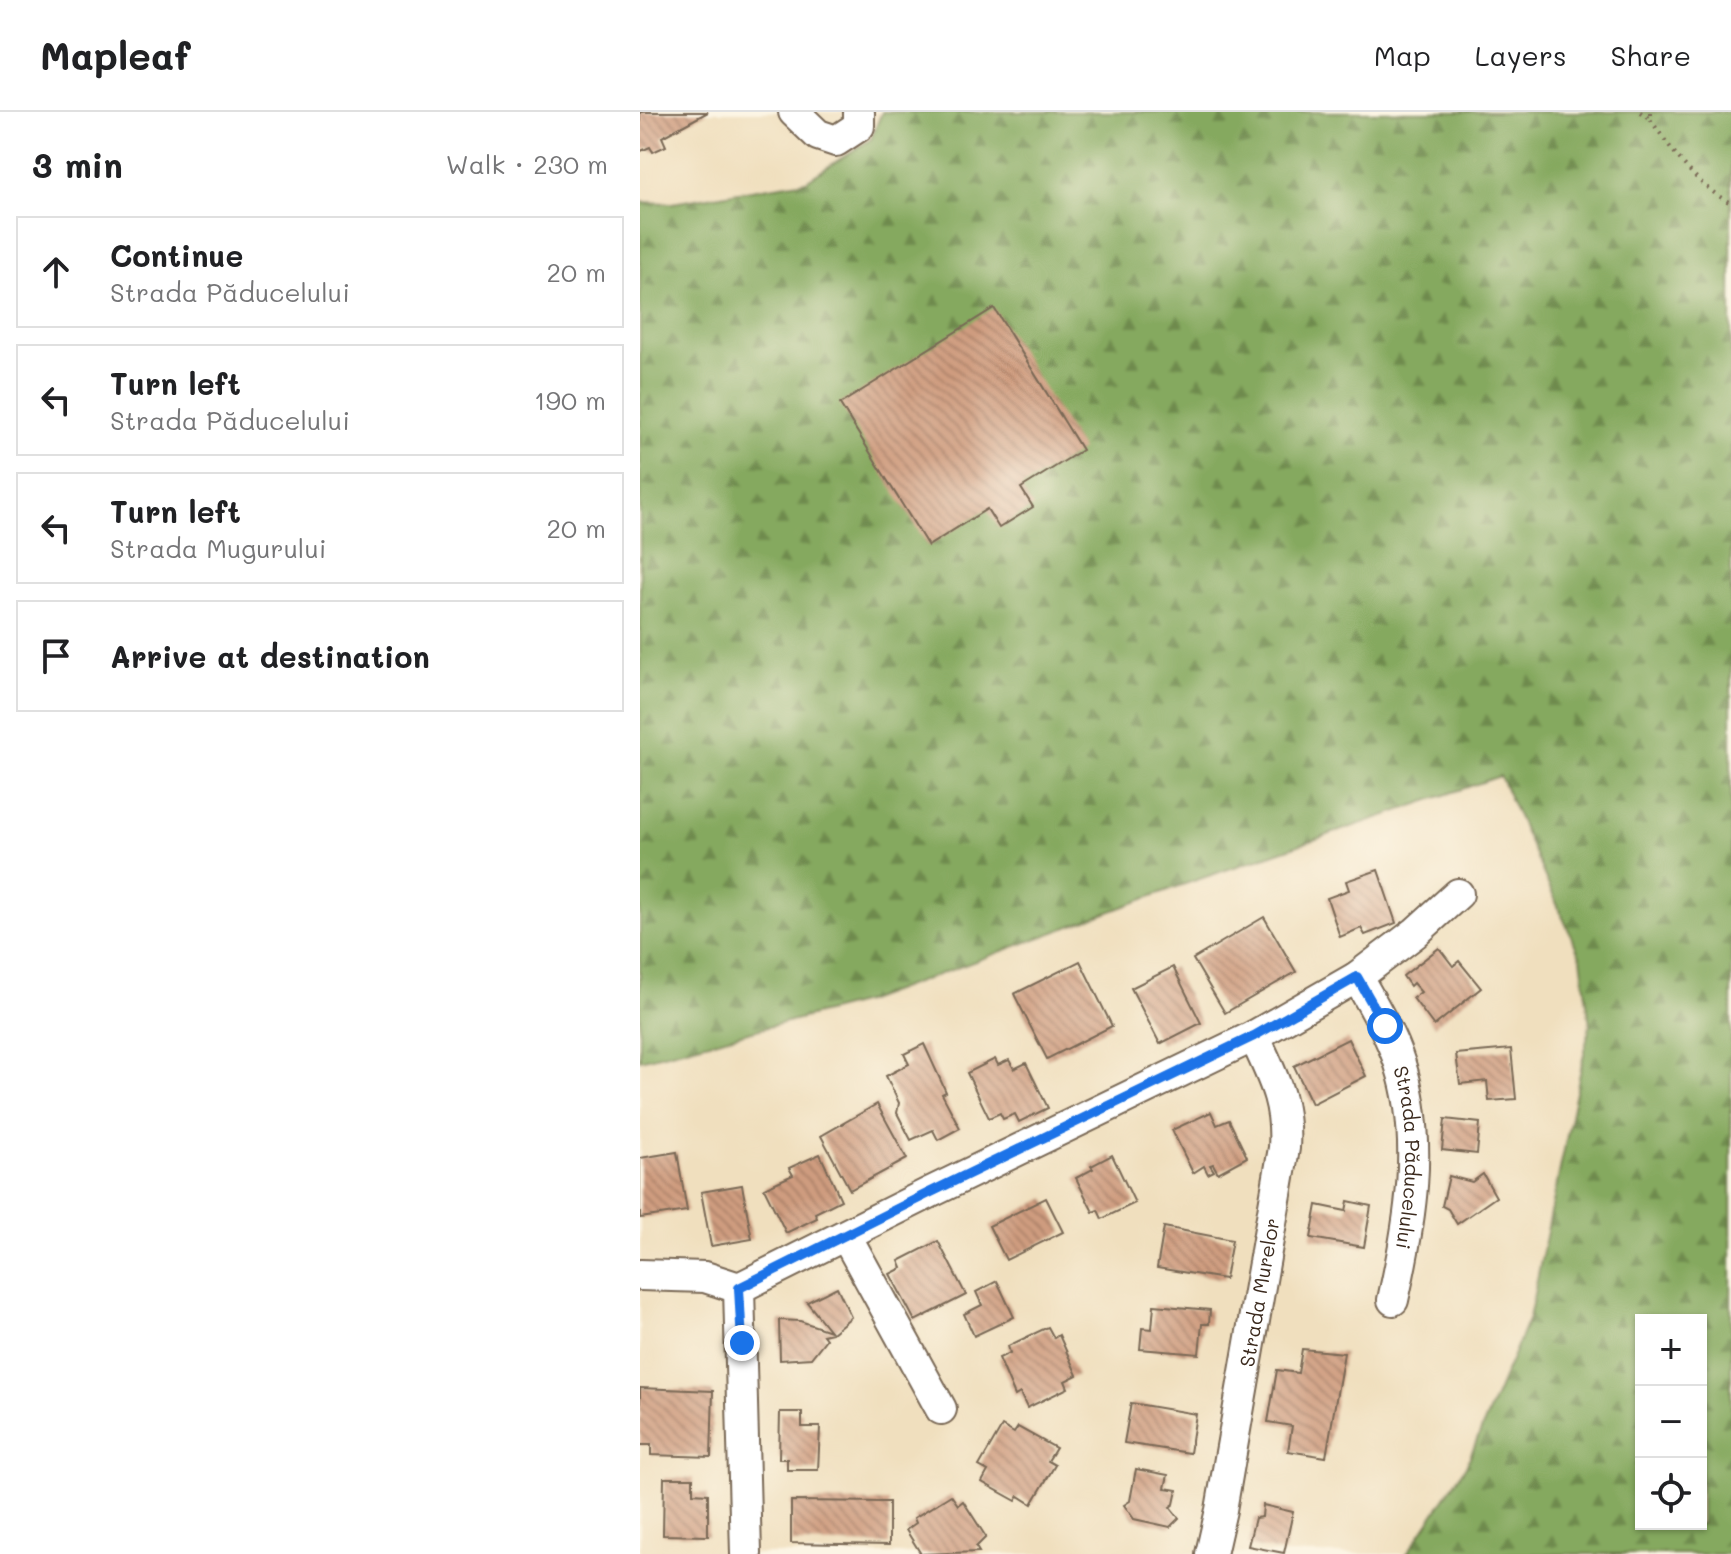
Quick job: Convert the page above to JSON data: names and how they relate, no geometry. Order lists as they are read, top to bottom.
{
  "streets": {
    "street": ["Strada Păducelului", "Strada Murelor"]
  },
  "page": {
    "header": "Mapleaf",
    "nav": ["Map", "Layers", "Share"],
    "heading": ["3 min", "Walk · 230 m"],
    "list": [
      ["Continue", "Strada Păducelului", "20 m"],
      ["Turn left", "Strada Păducelului", "190 m"],
      ["Turn left", "Strada Mugurului", "20 m"],
      "Arrive at destination"
    ],
    "map_buttons": ["+", "−"]
  }
}
